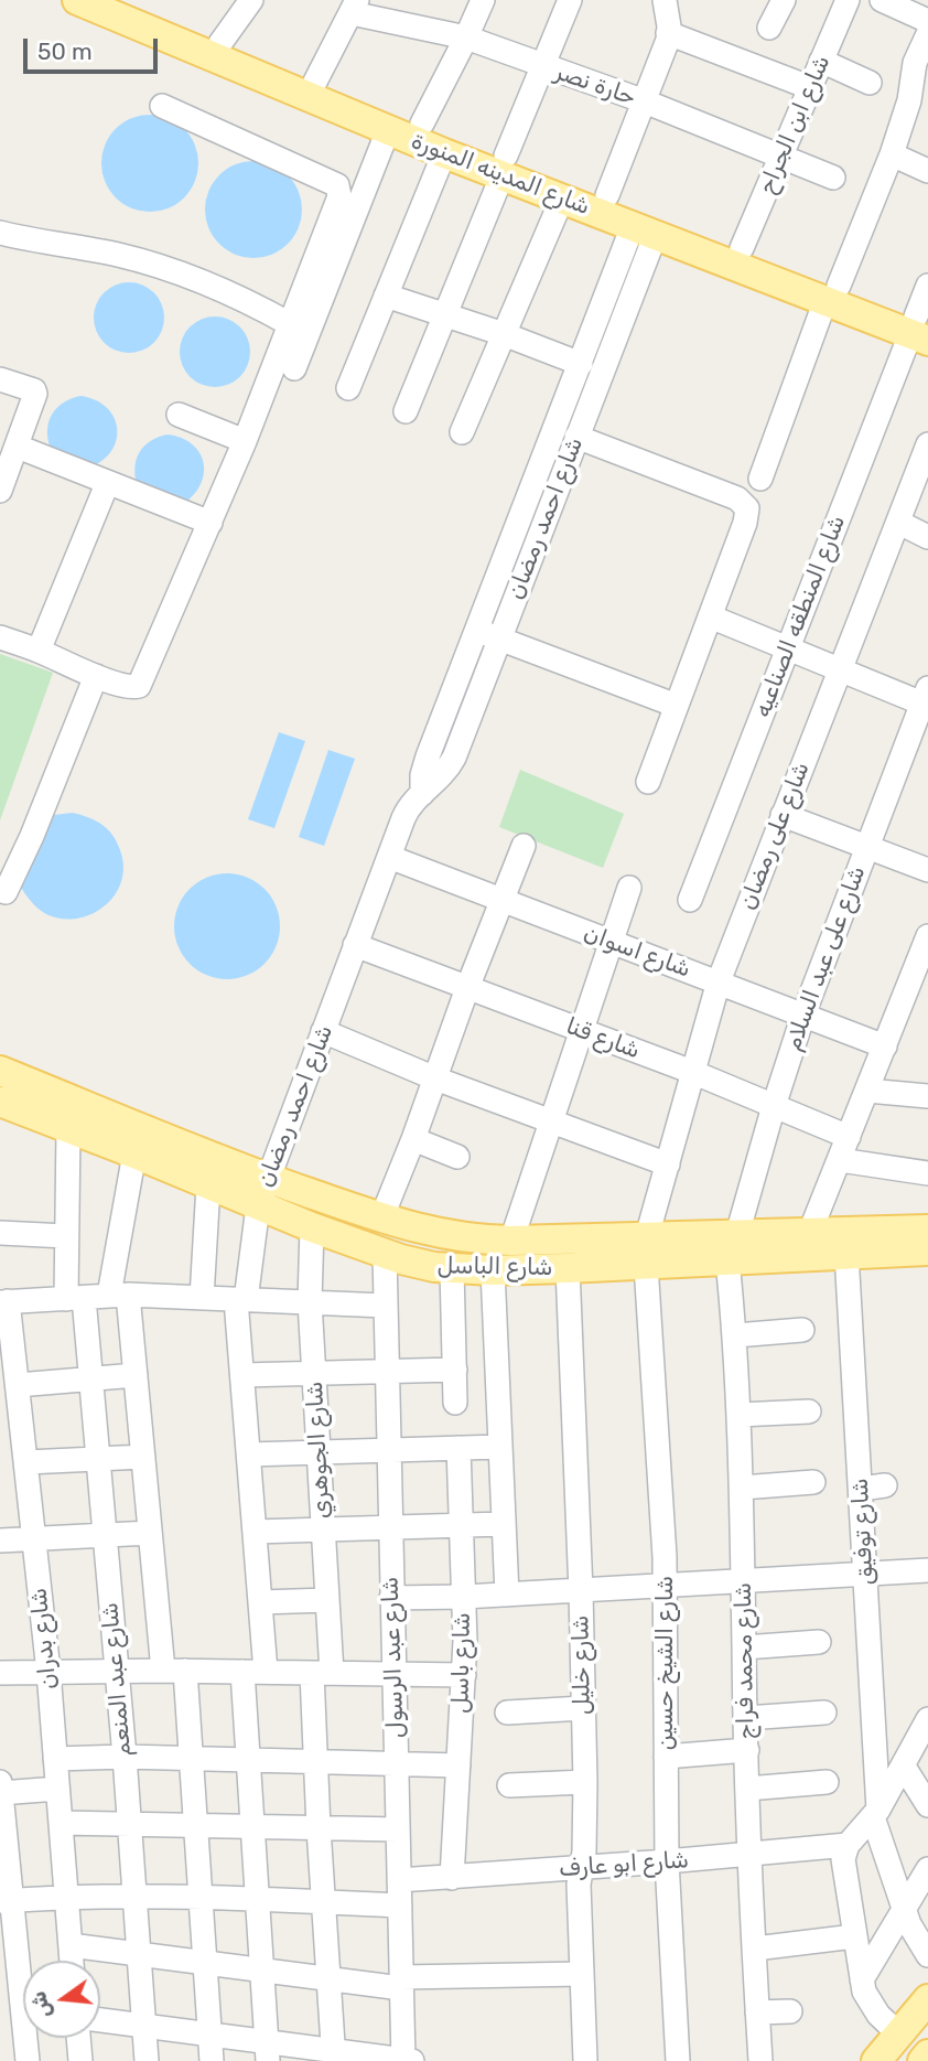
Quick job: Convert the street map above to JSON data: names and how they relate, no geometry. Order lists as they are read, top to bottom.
{
  "streets": {
    "main road": ["شارع المدينه المنورة", "شارع الباسل"],
    "street": [
      "حارة نصر",
      "شارع ابن الجراح",
      "شارع احمد رمضان",
      "شارع المنطقه الصناعيه",
      "شارع على رمضان",
      "شارع اسوان",
      "شارع على عبد السلام",
      "شارع قنا",
      "شارع الجوهري",
      "شارع توفيق",
      "شارع بدران",
      "شارع عبد الرسول",
      "شارع محمد فراج",
      "شارع باسل",
      "شارع الشيخ حسين",
      "شارع خليل",
      "شارع عبد المنعم",
      "شارع ابو عارف"
    ]
  },
  "crossings": [
    ["حارة نصر", "شارع ابن الجراح"],
    ["شارع ابن الجراح", "شارع المدينه المنورة"],
    ["شارع المدينه المنورة", "شارع احمد رمضان"],
    ["شارع المدينه المنورة", "شارع المنطقه الصناعيه"],
    ["شارع احمد رمضان", "شارع اسوان"],
    ["شارع احمد رمضان", "شارع قنا"],
    ["شارع احمد رمضان", "شارع الباسل"],
    ["شارع على رمضان", "شارع اسوان"],
    ["شارع على رمضان", "شارع قنا"],
    ["شارع على رمضان", "شارع الباسل"],
    ["شارع على رمضان", "شارع الشيخ حسين"],
    ["شارع اسوان", "شارع على عبد السلام"],
    ["شارع على عبد السلام", "شارع قنا"],
    ["شارع على عبد السلام", "شارع الباسل"],
    ["شارع على عبد السلام", "شارع محمد فراج"],
    ["شارع الباسل", "شارع الجوهري"],
    ["شارع الباسل", "شارع توفيق"],
    ["شارع الباسل", "شارع عبد الرسول"],
    ["شارع الباسل", "شارع محمد فراج"],
    ["شارع الباسل", "شارع الشيخ حسين"],
    ["شارع الباسل", "شارع خليل"],
    ["شارع الباسل", "شارع عبد المنعم"],
    ["شارع عبد الرسول", "شارع ابو عارف"],
    ["شارع محمد فراج", "شارع ابو عارف"],
    ["شارع باسل", "شارع ابو عارف"],
    ["شارع الشيخ حسين", "شارع ابو عارف"],
    ["شارع خليل", "شارع ابو عارف"]
  ],
  "scale_bar": "50 m",
  "north": "left"
}
